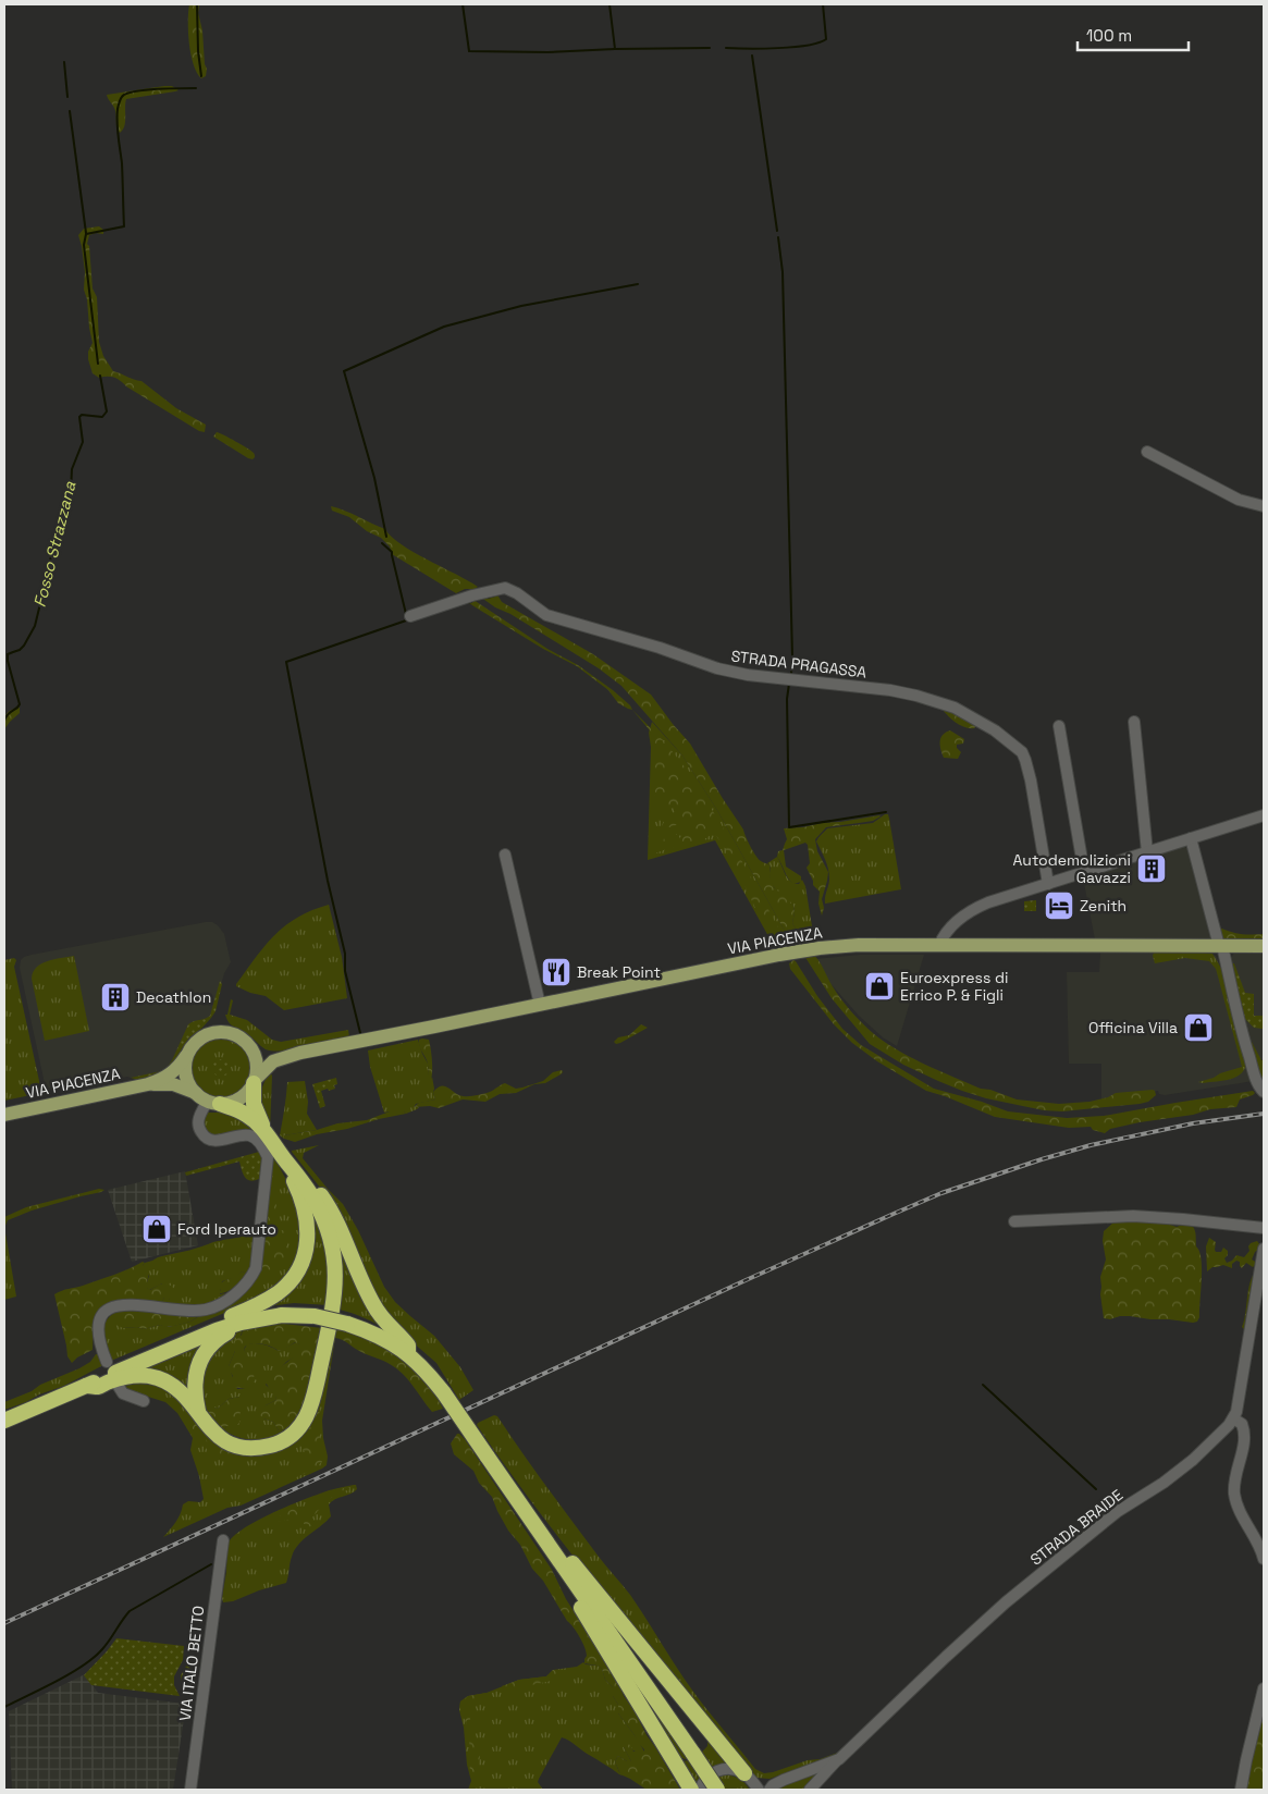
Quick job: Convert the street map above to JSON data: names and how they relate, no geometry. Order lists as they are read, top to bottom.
{
  "streets": {
    "main road": ["VIA PIACENZA"],
    "street": ["STRADA PRAGASSA", "STRADA BRAIDE", "VIA ITALO BETTO"]
  },
  "water": ["Fosso Strazzana"],
  "places": {
    "building": ["Autodemolizioni Gavazzi", "Decathlon"],
    "hotel": ["Zenith"],
    "restaurant": ["Break Point"],
    "shop": ["Euroexpress di Errico P. & Figli", "Officina Villa", "Ford Iperauto"]
  },
  "scale_bar": "100 m"
}
